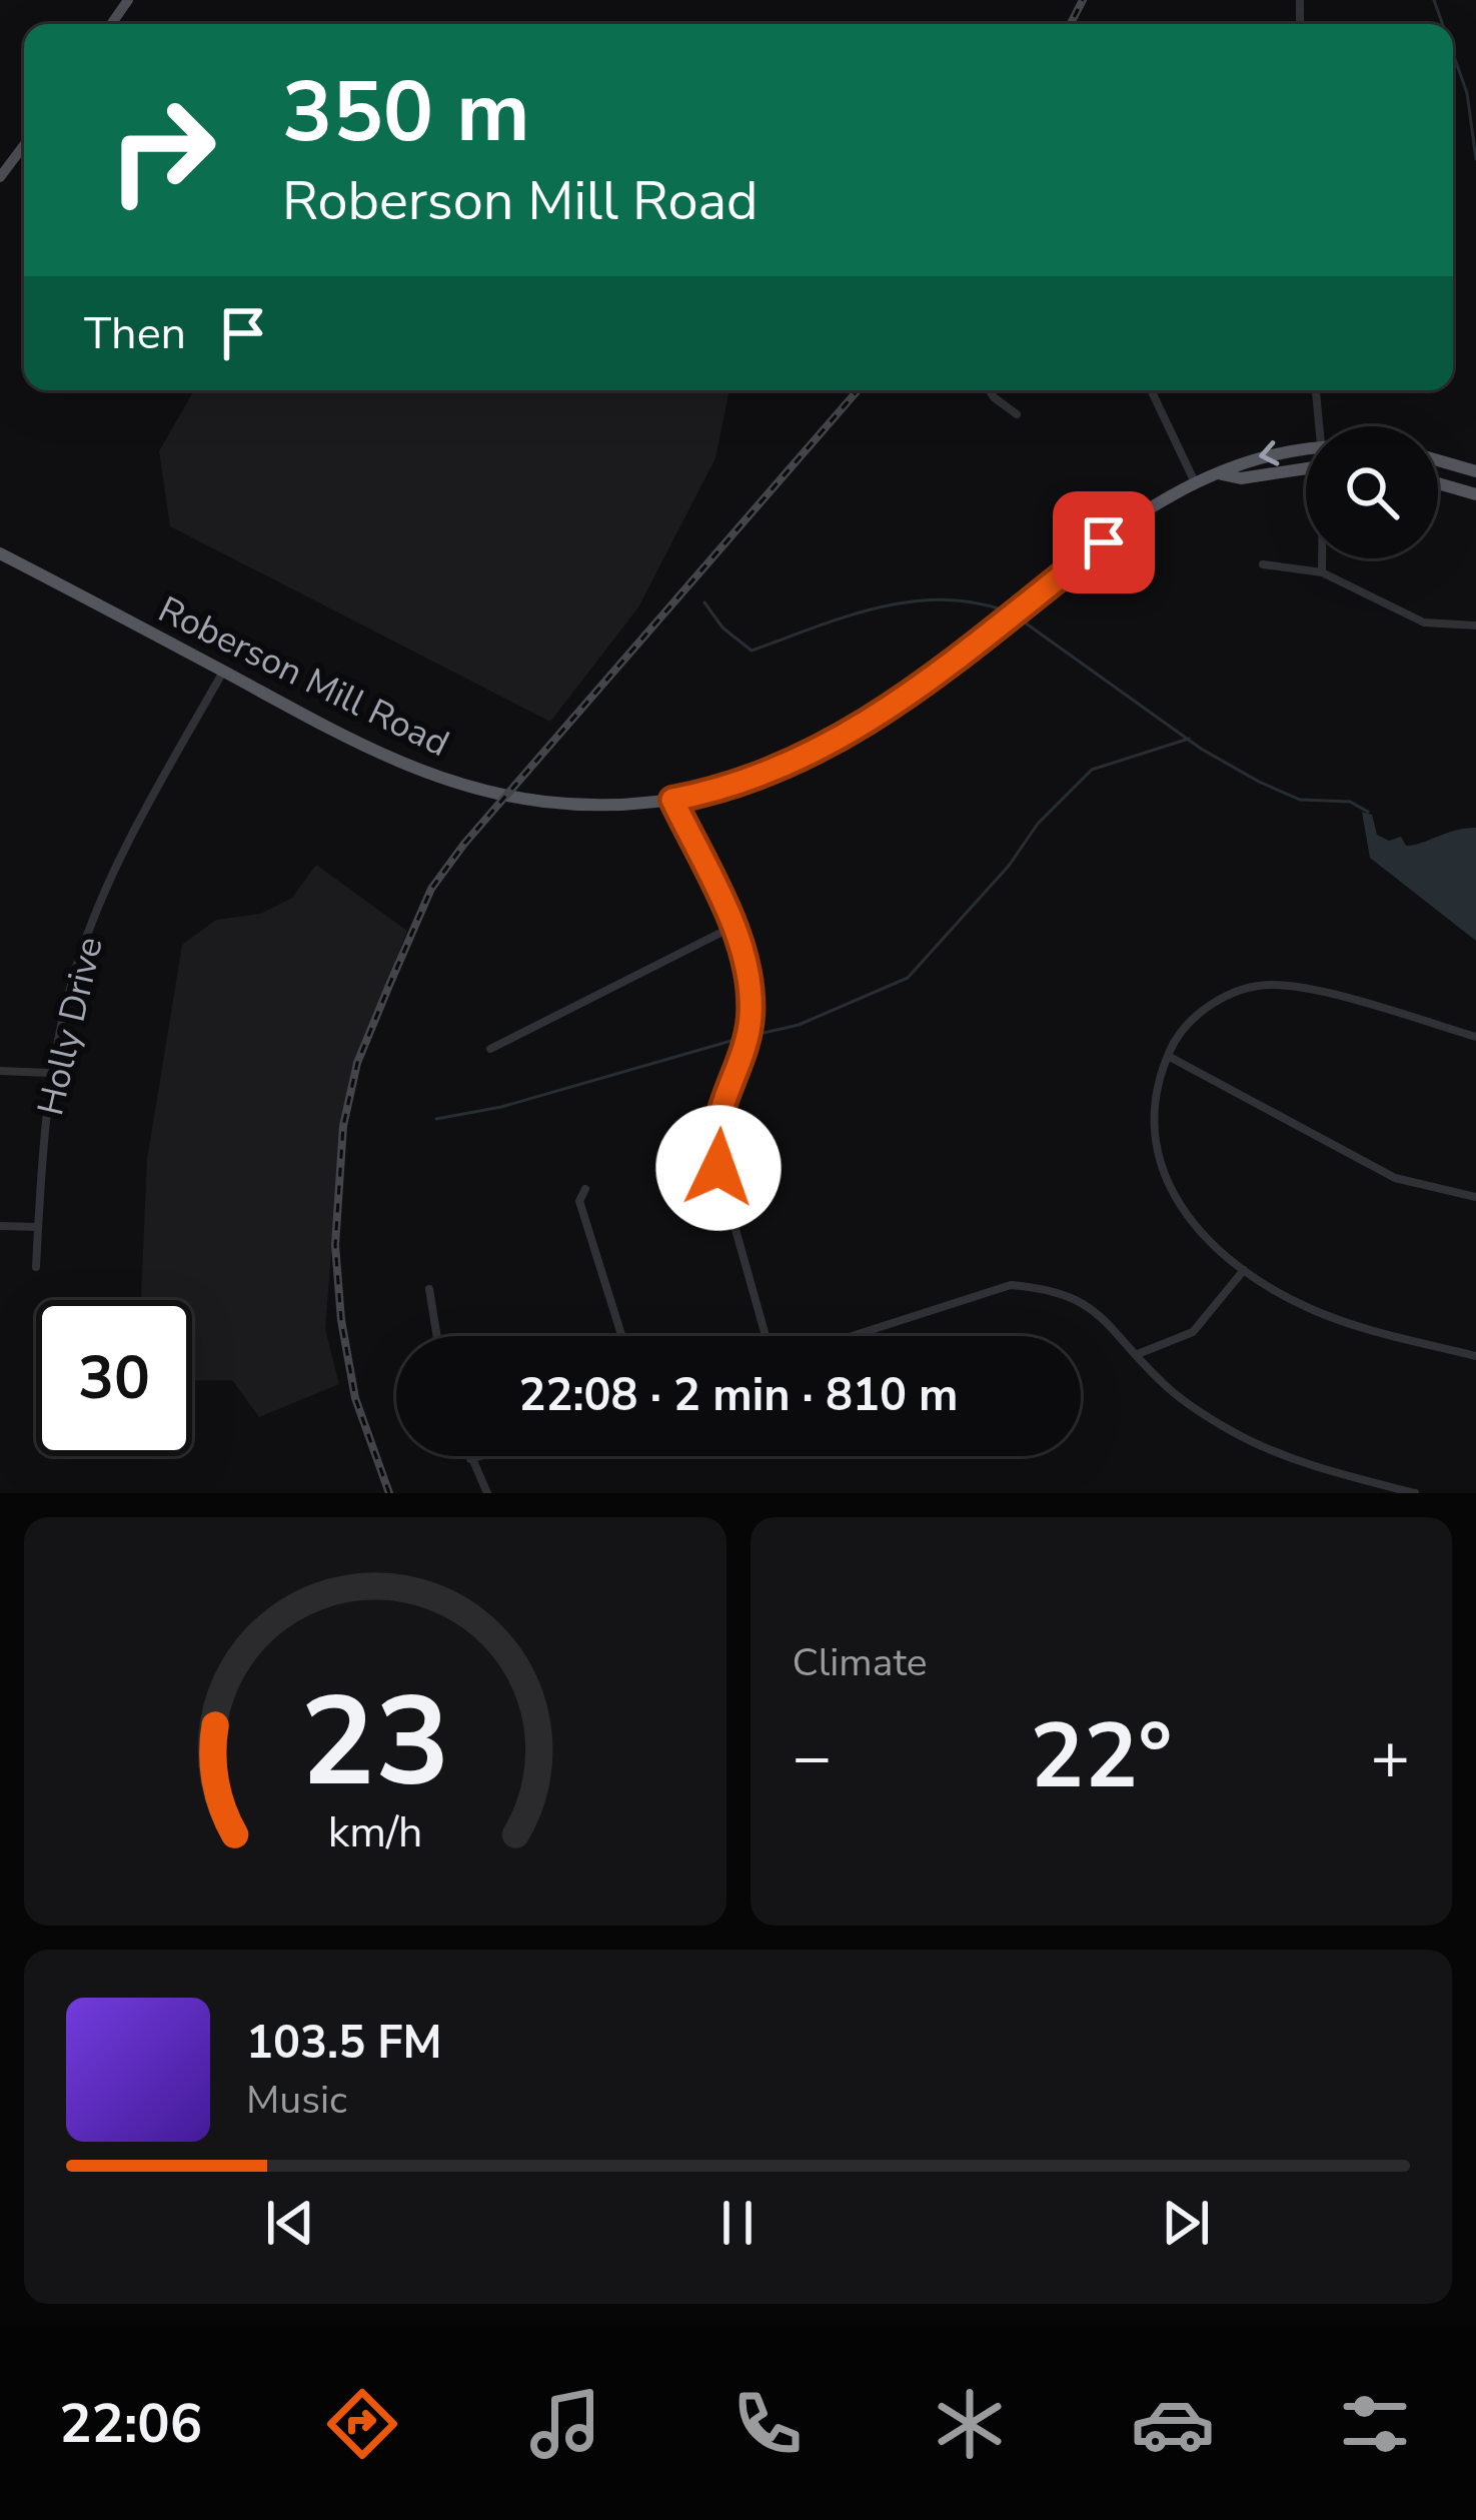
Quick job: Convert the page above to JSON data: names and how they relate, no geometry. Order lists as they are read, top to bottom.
{
  "streets": {
    "highway": ["Roberson Mill Road"],
    "street": ["Holly Drive"]
  },
  "crossings": [
    ["Roberson Mill Road", "Holly Drive"]
  ],
  "page": {
    "turn": ["350 m", "Roberson Mill Road"],
    "then": "Then",
    "limit": "30",
    "trip": "22:08 · 2 min · 810 m",
    "tile": "Climate",
    "heat": ["−", "22°", "+"],
    "song": ["103.5 FM", "Music"],
    "tabs": "22:06",
    "gauge": ["23", "km/h"]
  }
}
